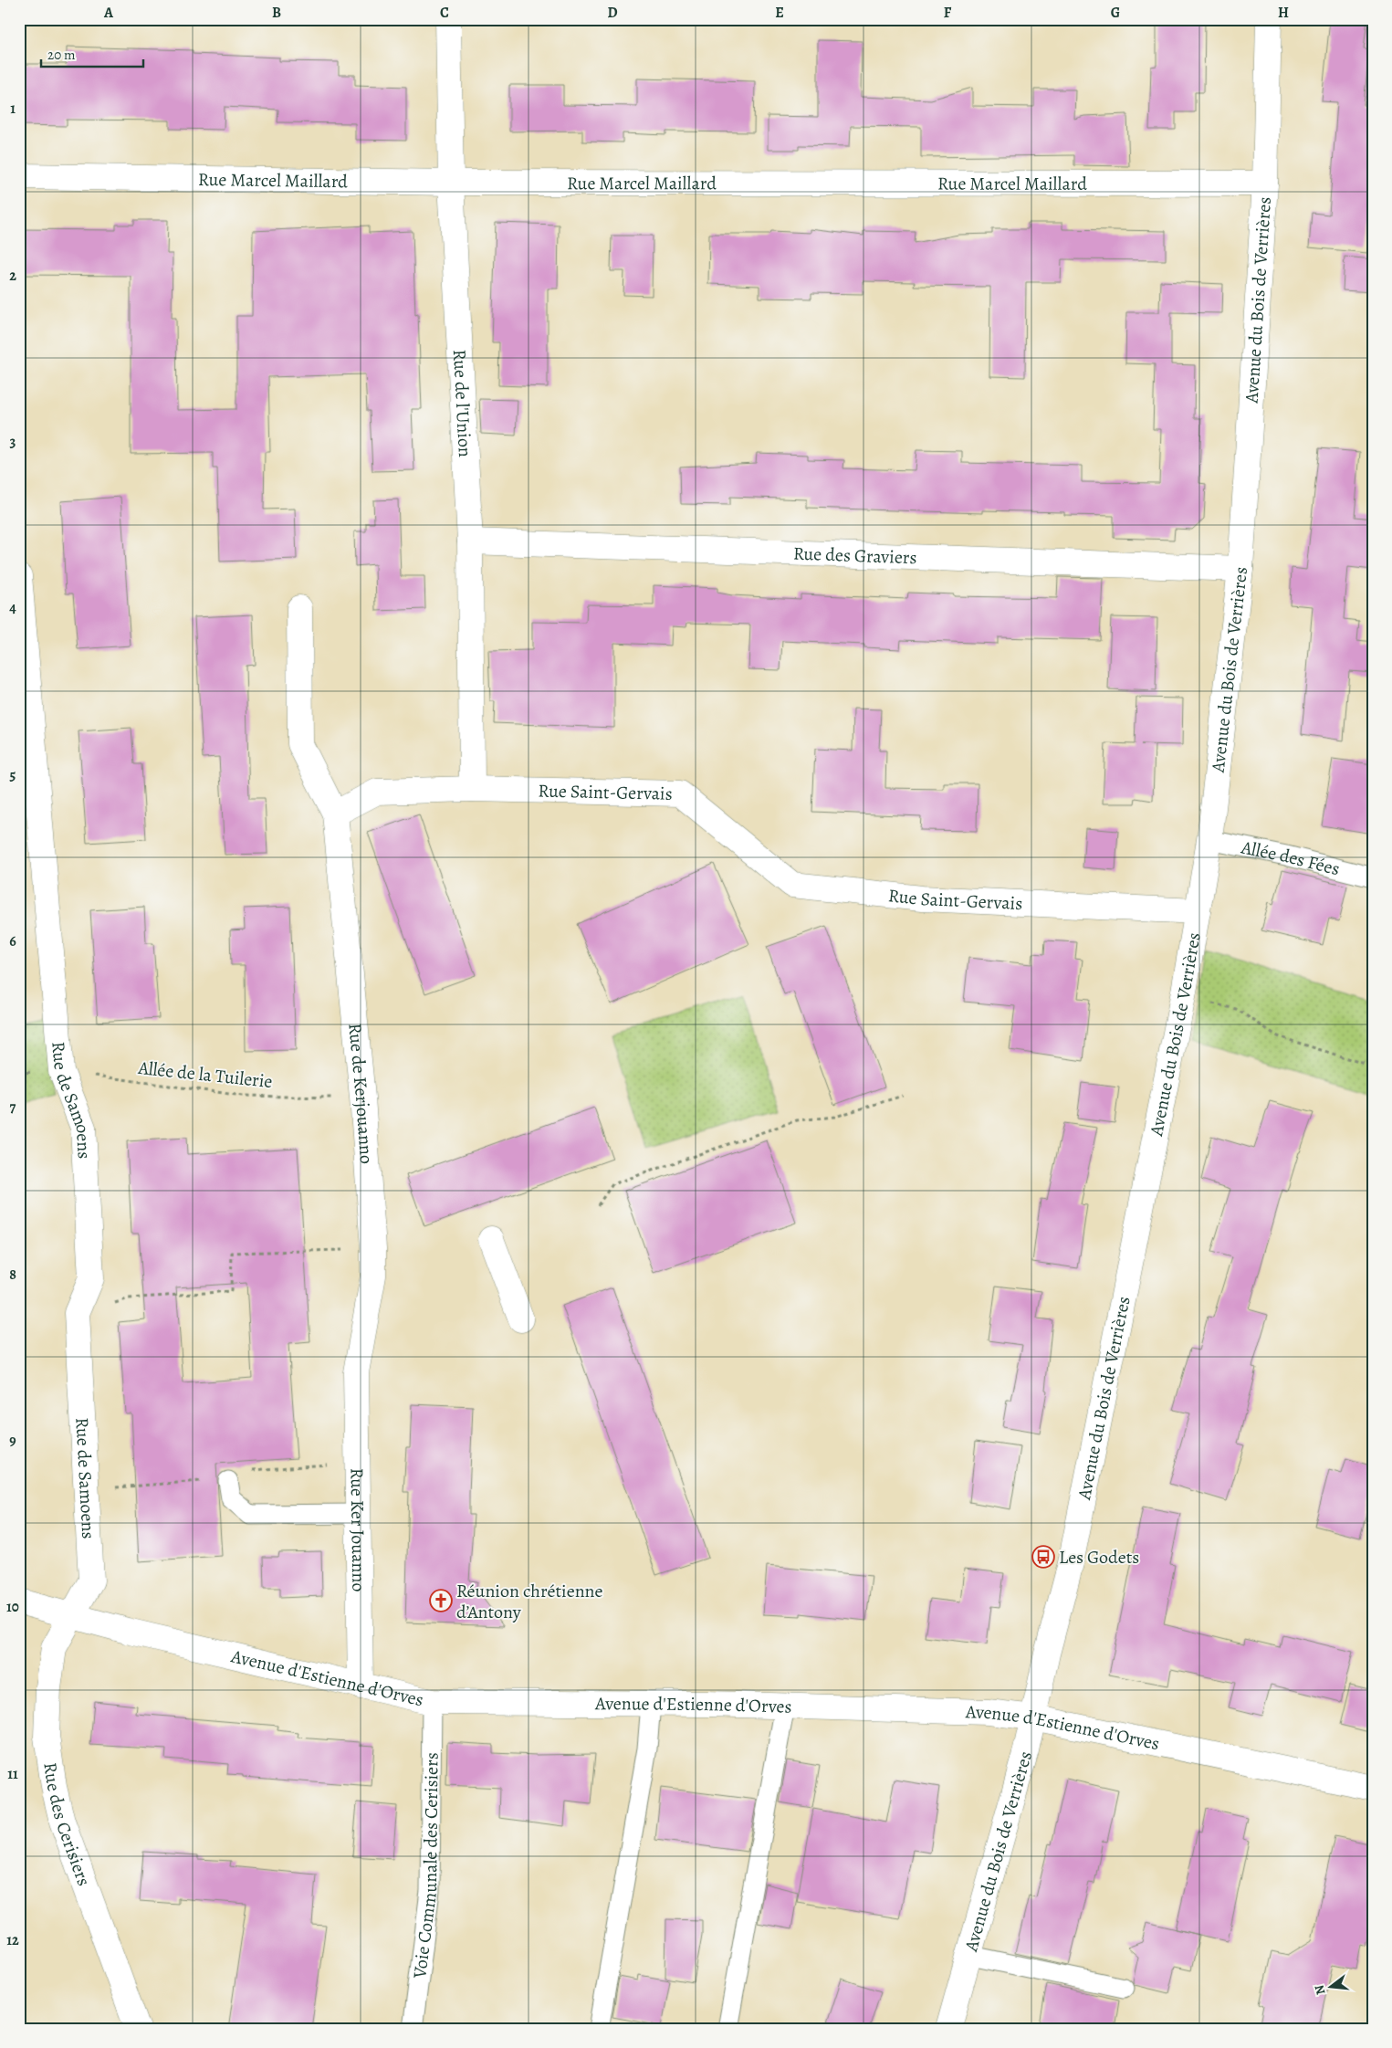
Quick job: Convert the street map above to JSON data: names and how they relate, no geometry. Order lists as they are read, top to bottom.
{
  "streets": {
    "street": [
      "Rue Marcel Maillard",
      "Avenue du Bois de Verrières",
      "Rue de l'Union",
      "Rue des Graviers",
      "Rue Saint-Gervais",
      "Rue de Kerjouanno",
      "Rue de Samoens",
      "Rue Ker Jouanno",
      "Avenue d'Estienne d'Orves",
      "Rue des Cerisiers"
    ],
    "lane": ["Allée des Fées", "Voie Communale des Cerisiers"],
    "path": ["Allée de la Tuilerie"]
  },
  "crossings": [
    ["Rue Marcel Maillard", "Avenue du Bois de Verrières"],
    ["Rue Marcel Maillard", "Rue de l'Union"],
    ["Avenue du Bois de Verrières", "Rue des Graviers"],
    ["Avenue du Bois de Verrières", "Rue Saint-Gervais"],
    ["Avenue du Bois de Verrières", "Allée des Fées"],
    ["Avenue du Bois de Verrières", "Avenue d'Estienne d'Orves"],
    ["Rue de l'Union", "Rue des Graviers"],
    ["Rue de l'Union", "Rue Saint-Gervais"],
    ["Rue Saint-Gervais", "Rue de Kerjouanno"],
    ["Allée de la Tuilerie", "Rue de Kerjouanno"],
    ["Allée de la Tuilerie", "Rue de Samoens"],
    ["Rue de Kerjouanno", "Rue Ker Jouanno"],
    ["Rue de Samoens", "Avenue d'Estienne d'Orves"],
    ["Rue de Samoens", "Rue des Cerisiers"],
    ["Rue Ker Jouanno", "Avenue d'Estienne d'Orves"],
    ["Avenue d'Estienne d'Orves", "Rue des Cerisiers"],
    ["Avenue d'Estienne d'Orves", "Voie Communale des Cerisiers"]
  ],
  "places": {
    "bus stop": ["Les Godets"],
    "church": ["Réunion chrétienne d’Antony"]
  },
  "scale_bar": "20 m",
  "north": "left",
  "grid": {
    "columns": [
      "A",
      "B",
      "C",
      "D",
      "E",
      "F",
      "G",
      "H"
    ],
    "rows": [
      "1",
      "2",
      "3",
      "4",
      "5",
      "6",
      "7",
      "8",
      "9",
      "10",
      "11",
      "12"
    ]
  }
}
